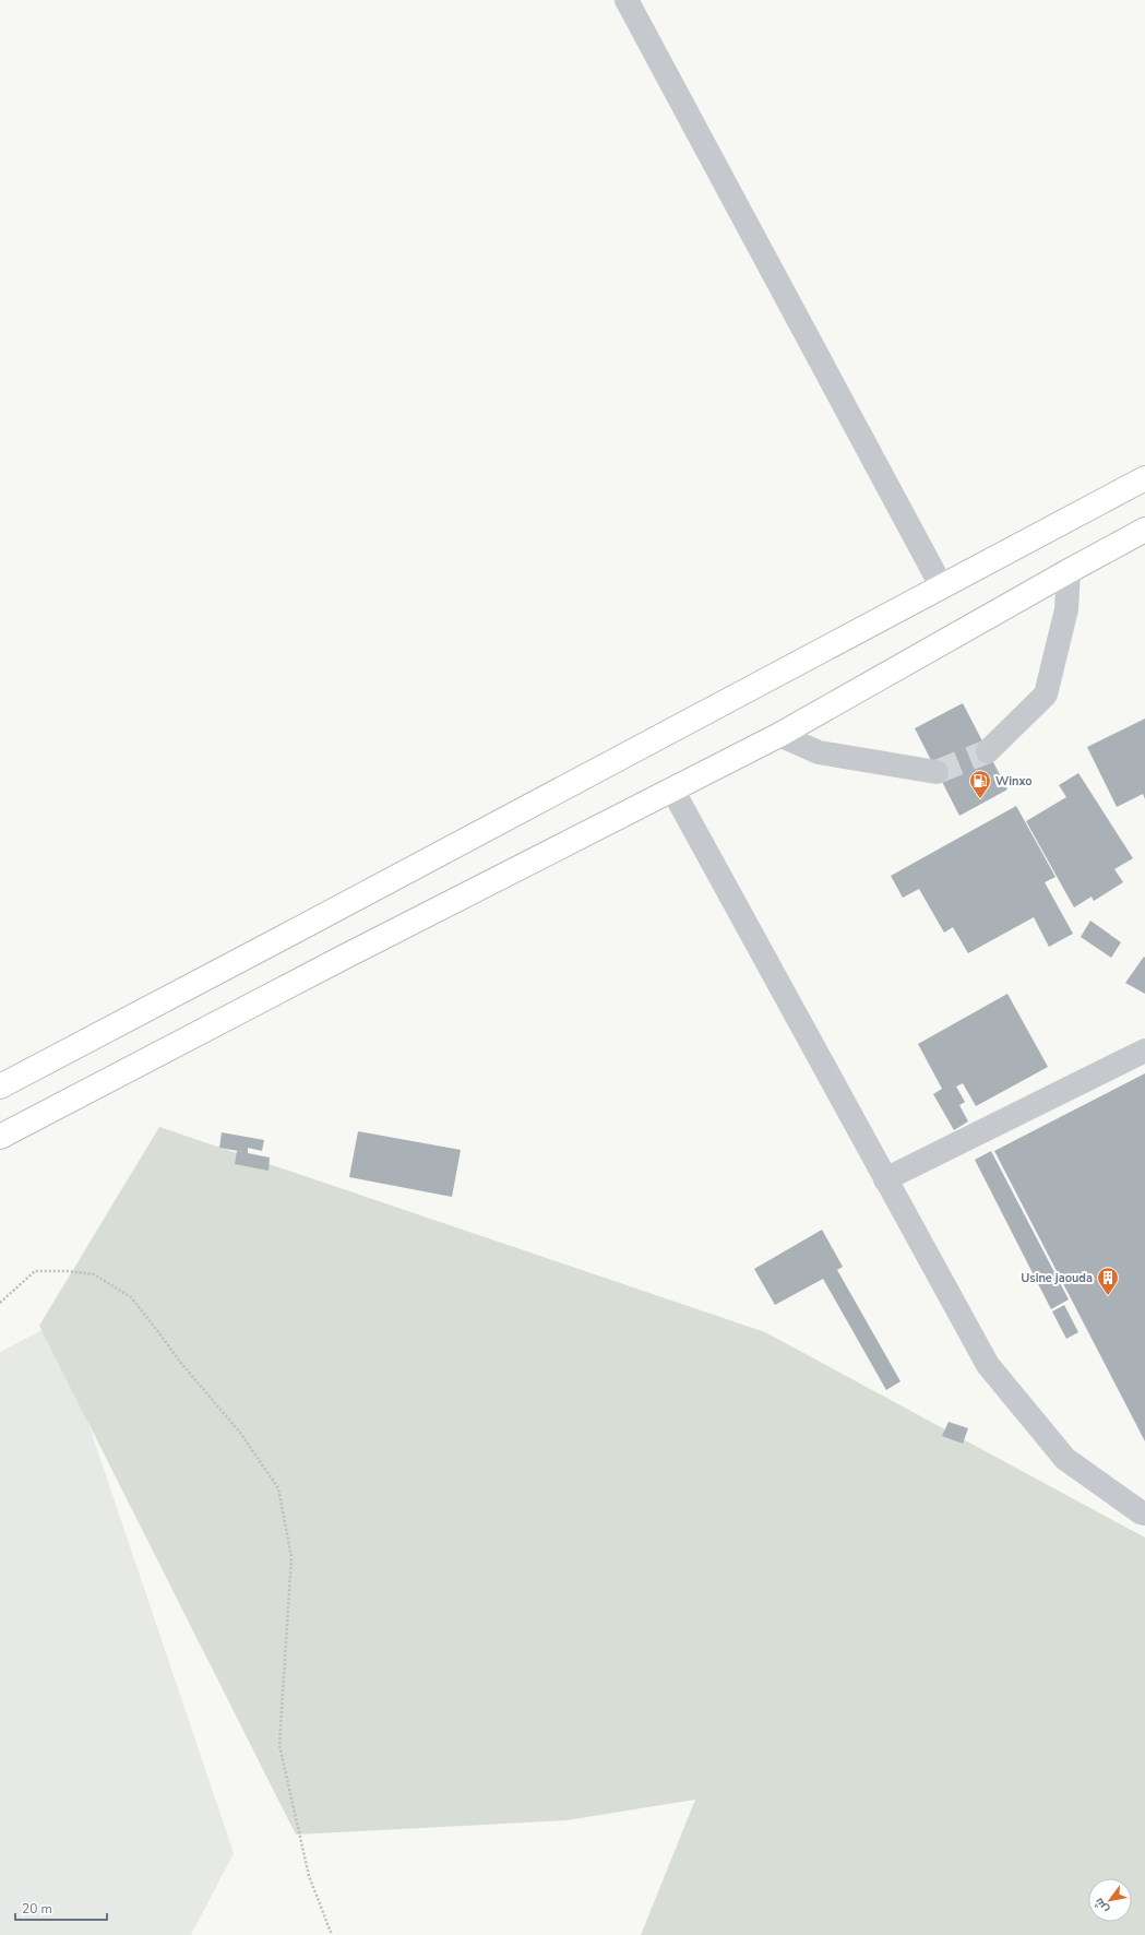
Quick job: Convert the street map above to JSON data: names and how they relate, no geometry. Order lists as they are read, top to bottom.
{
  "places": {
    "fuel station": ["Winxo"],
    "building": ["Usine jaouda"]
  },
  "scale_bar": "20 m",
  "north": "bottom left"
}
